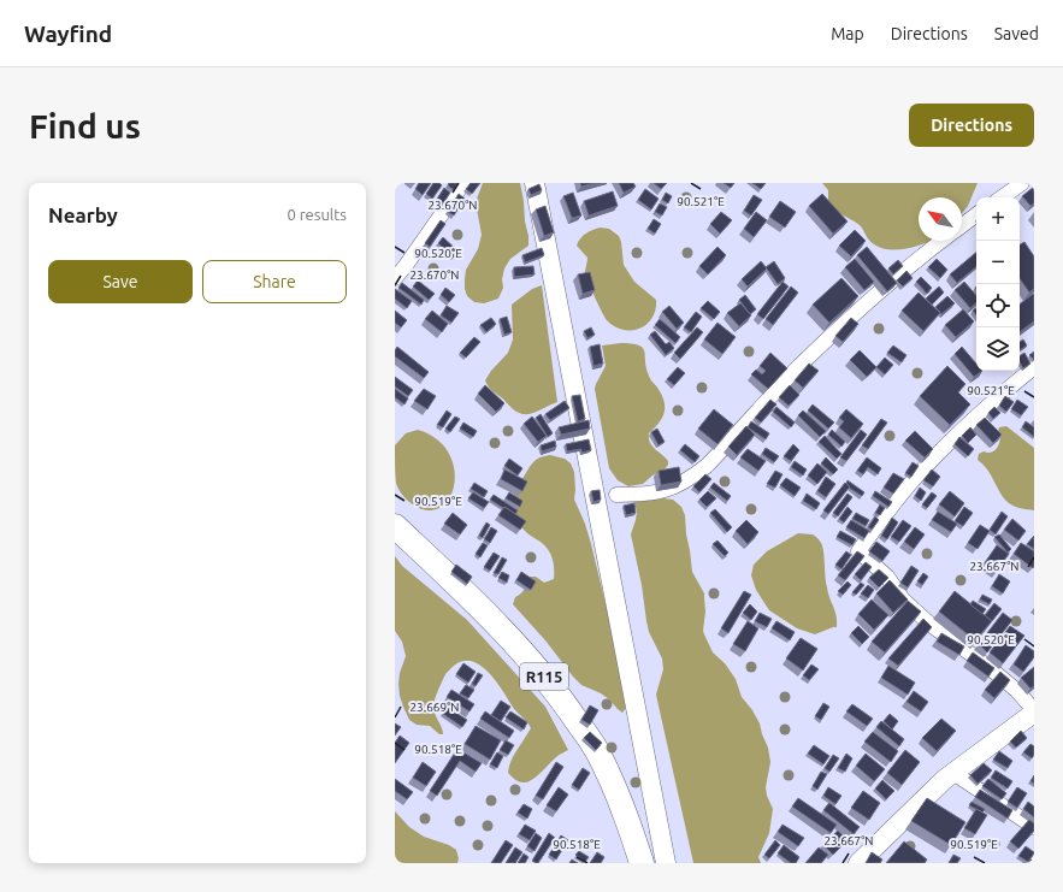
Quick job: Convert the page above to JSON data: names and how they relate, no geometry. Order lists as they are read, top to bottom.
{
  "streets": {
    "main road": ["R115"]
  },
  "north": "top left",
  "page": {
    "header": "Wayfind",
    "nav": ["Map", "Directions", "Saved"],
    "buttons": [
      "Directions",
      ["Save", "Share"]
    ],
    "title": "Find us",
    "heading": ["Nearby", "0 results"],
    "map_buttons": ["+", "−"]
  },
  "coordinates": [
    "90.521°E",
    "23.670°N",
    "90.520°E",
    "90.519°E",
    "23.667°N",
    "23.669°N",
    "90.518°E"
  ]
}
